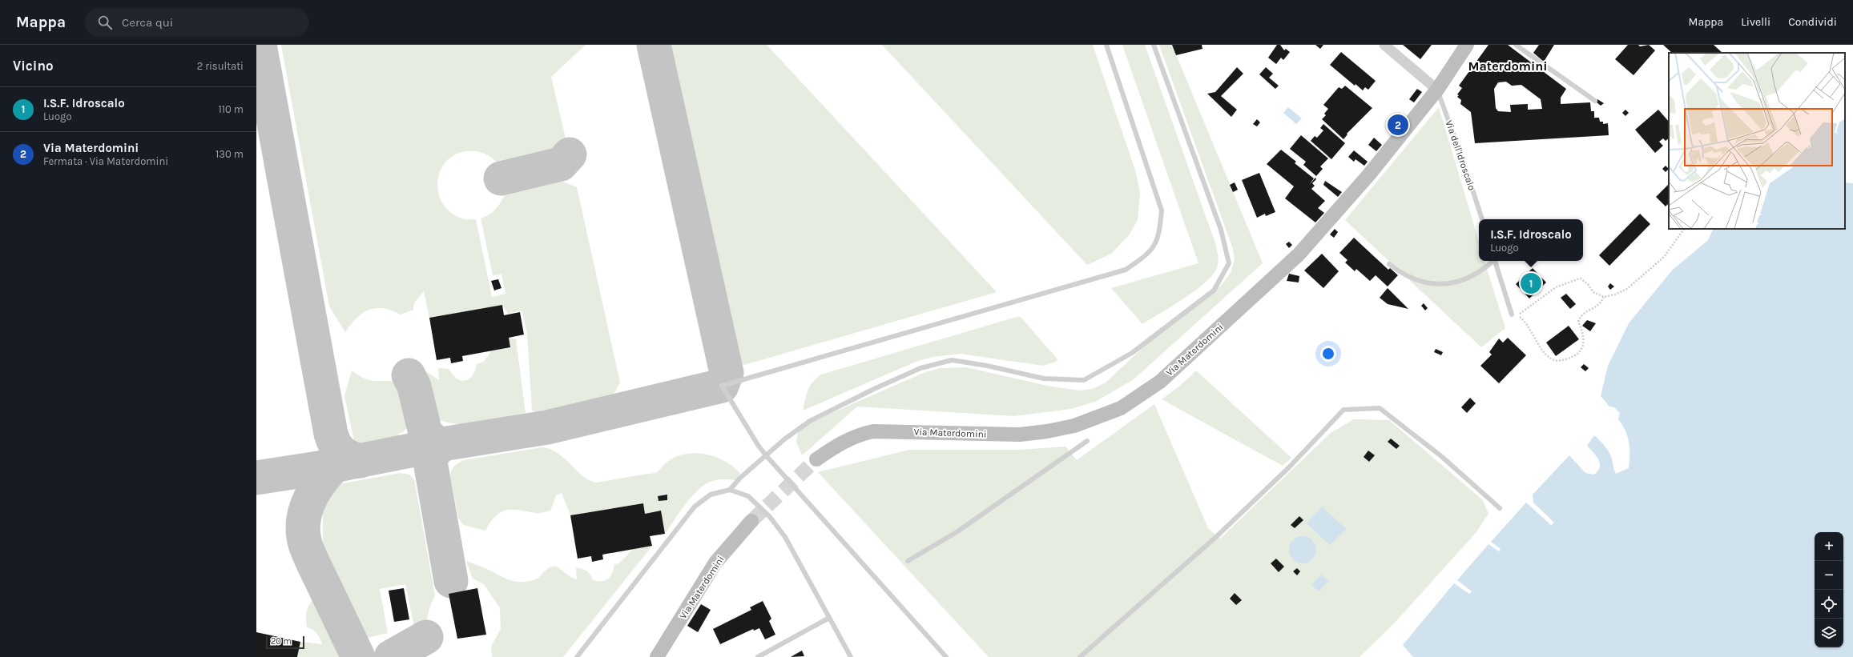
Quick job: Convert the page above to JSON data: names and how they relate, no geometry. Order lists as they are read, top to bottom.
{
  "streets": {
    "street": ["Via Materdomini"],
    "lane": ["Via dell'Idroscalo"]
  },
  "crossings": [
    ["Via dell'Idroscalo", "Via Materdomini"]
  ],
  "districts": ["Materdomini"],
  "scale_bar": "20 m",
  "page": {
    "header": "Mappa",
    "search": "Cerca qui",
    "nav": ["Mappa", "Livelli", "Condividi"],
    "heading": ["Vicino", "2 risultati"],
    "list": [
      {
        "mark": "1",
        "name": "I.S.F. Idroscalo",
        "note": "Luogo",
        "value": "110 m"
      },
      {
        "mark": "2",
        "name": "Via Materdomini",
        "note": "Fermata · Via Materdomini",
        "value": "130 m"
      }
    ],
    "pins": ["2", "1"],
    "popup": ["I.S.F. Idroscalo", "Luogo"],
    "map_buttons": ["+", "−"],
    "scale": "20 m"
  }
}
